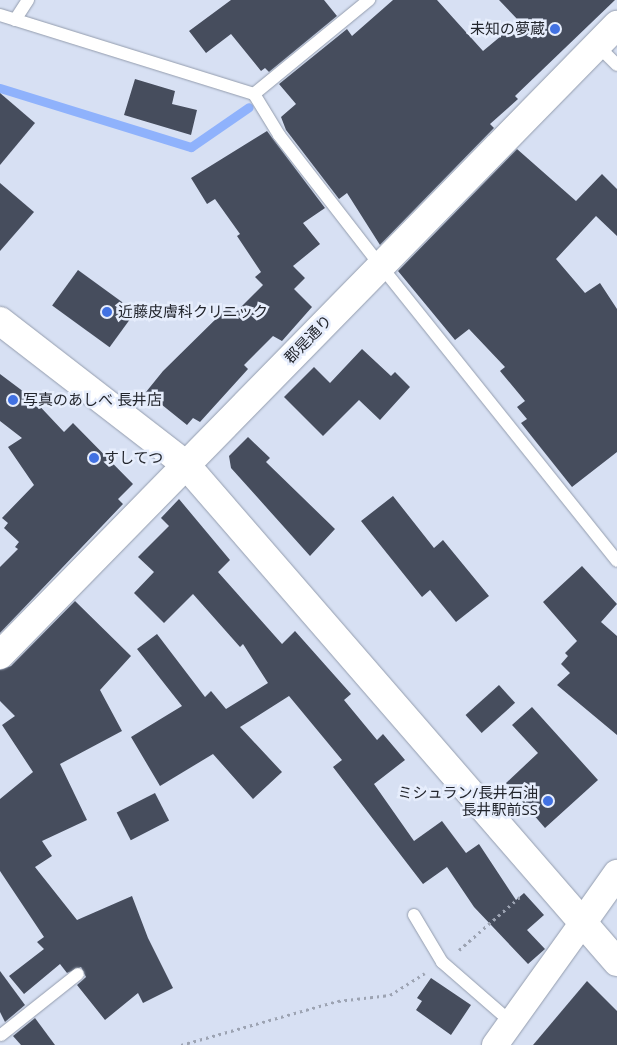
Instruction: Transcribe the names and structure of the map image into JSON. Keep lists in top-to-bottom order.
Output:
{
  "streets": {
    "street": ["郡是通り"]
  },
  "places": [
    "未知の夢蔵",
    "近藤皮膚科クリニック",
    "写真のあしべ 長井店",
    "すしてつ",
    "ミシュラン/長井石油 長井駅前SS"
  ]
}
